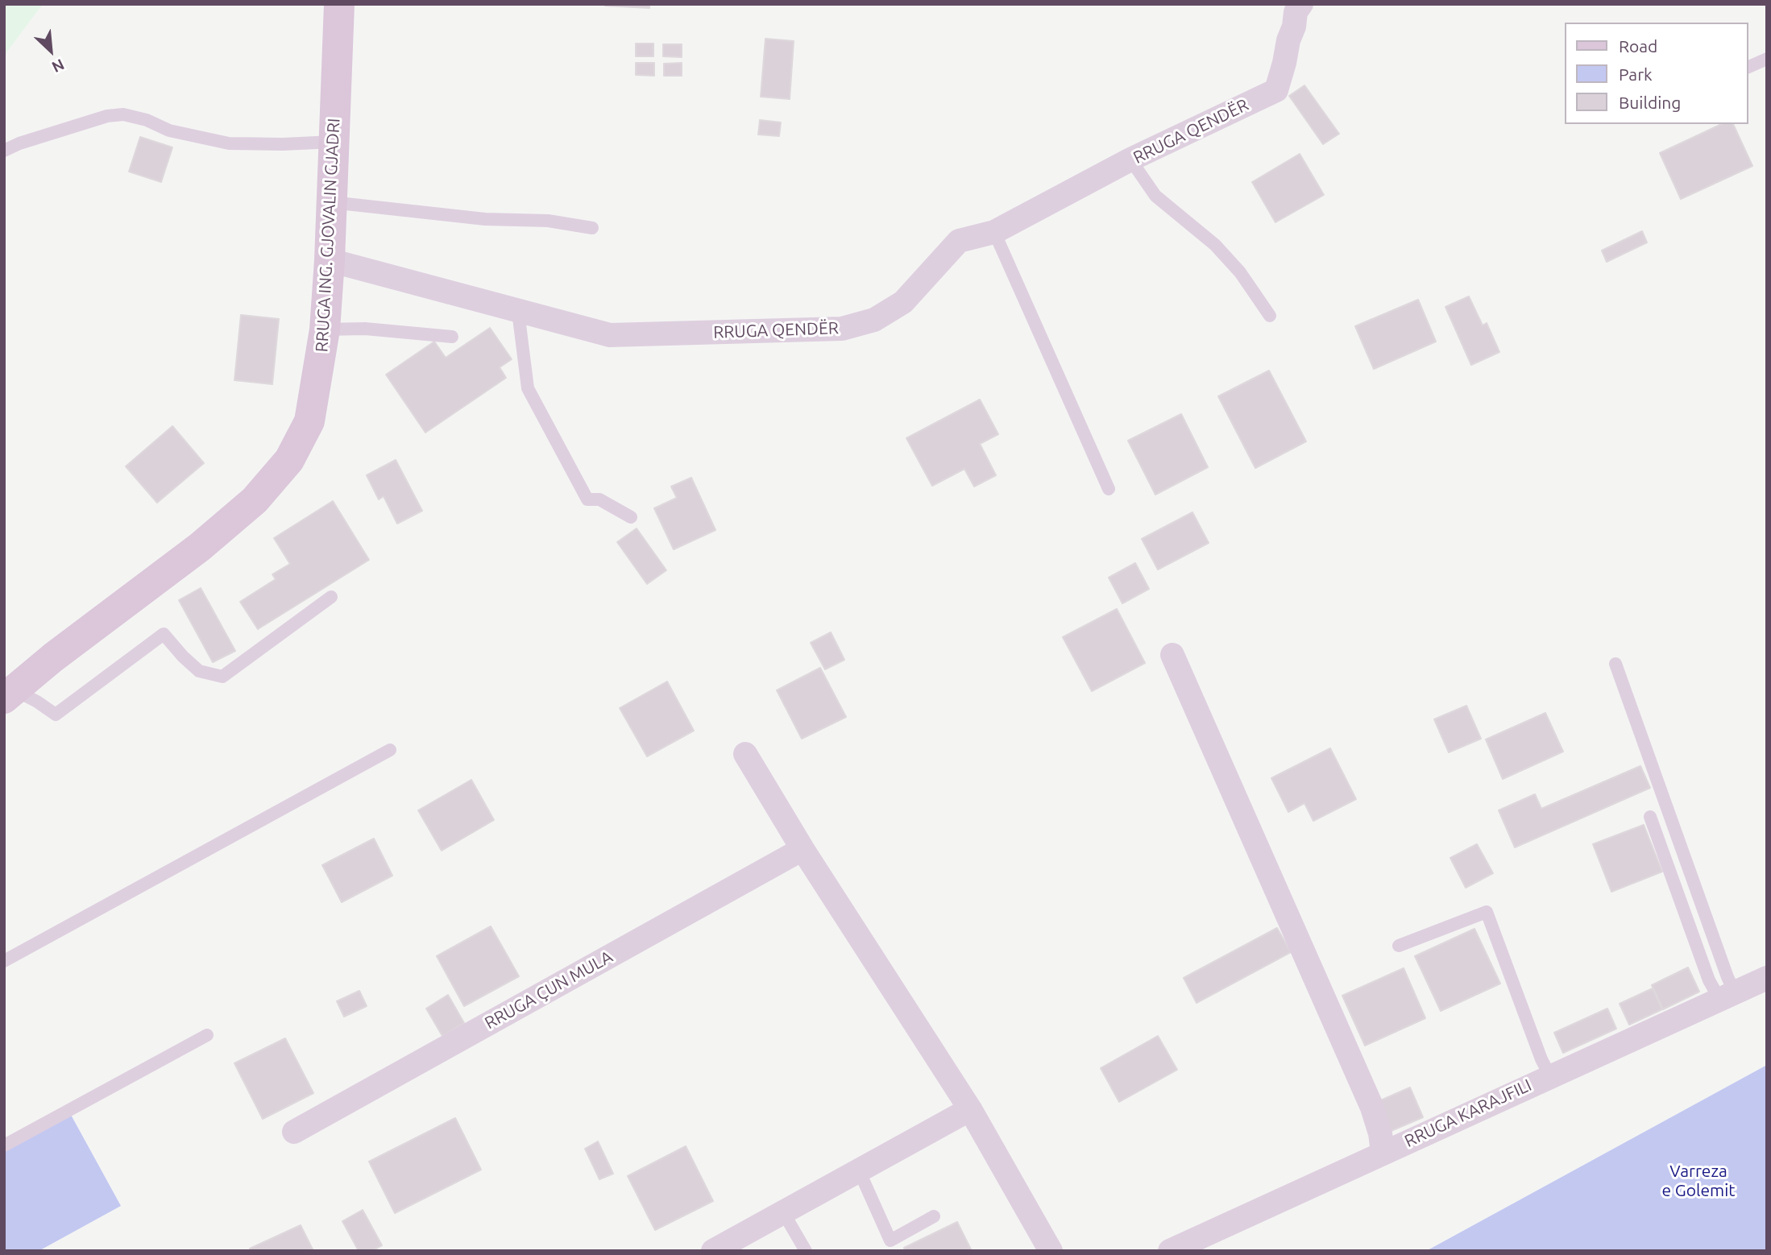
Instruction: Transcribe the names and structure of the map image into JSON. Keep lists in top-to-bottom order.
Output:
{
  "streets": {
    "main road": ["RRUGA ING. GJOVALIN GJADRI"],
    "street": ["RRUGA QENDËR", "RRUGA ÇUN MULA", "RRUGA KARAJFILI"]
  },
  "crossings": [
    ["RRUGA QENDËR", "RRUGA ING. GJOVALIN GJADRI"]
  ],
  "parks": ["Varreza e Golemit"],
  "legend": ["Road", "Park", "Building"],
  "north": "bottom right"
}
